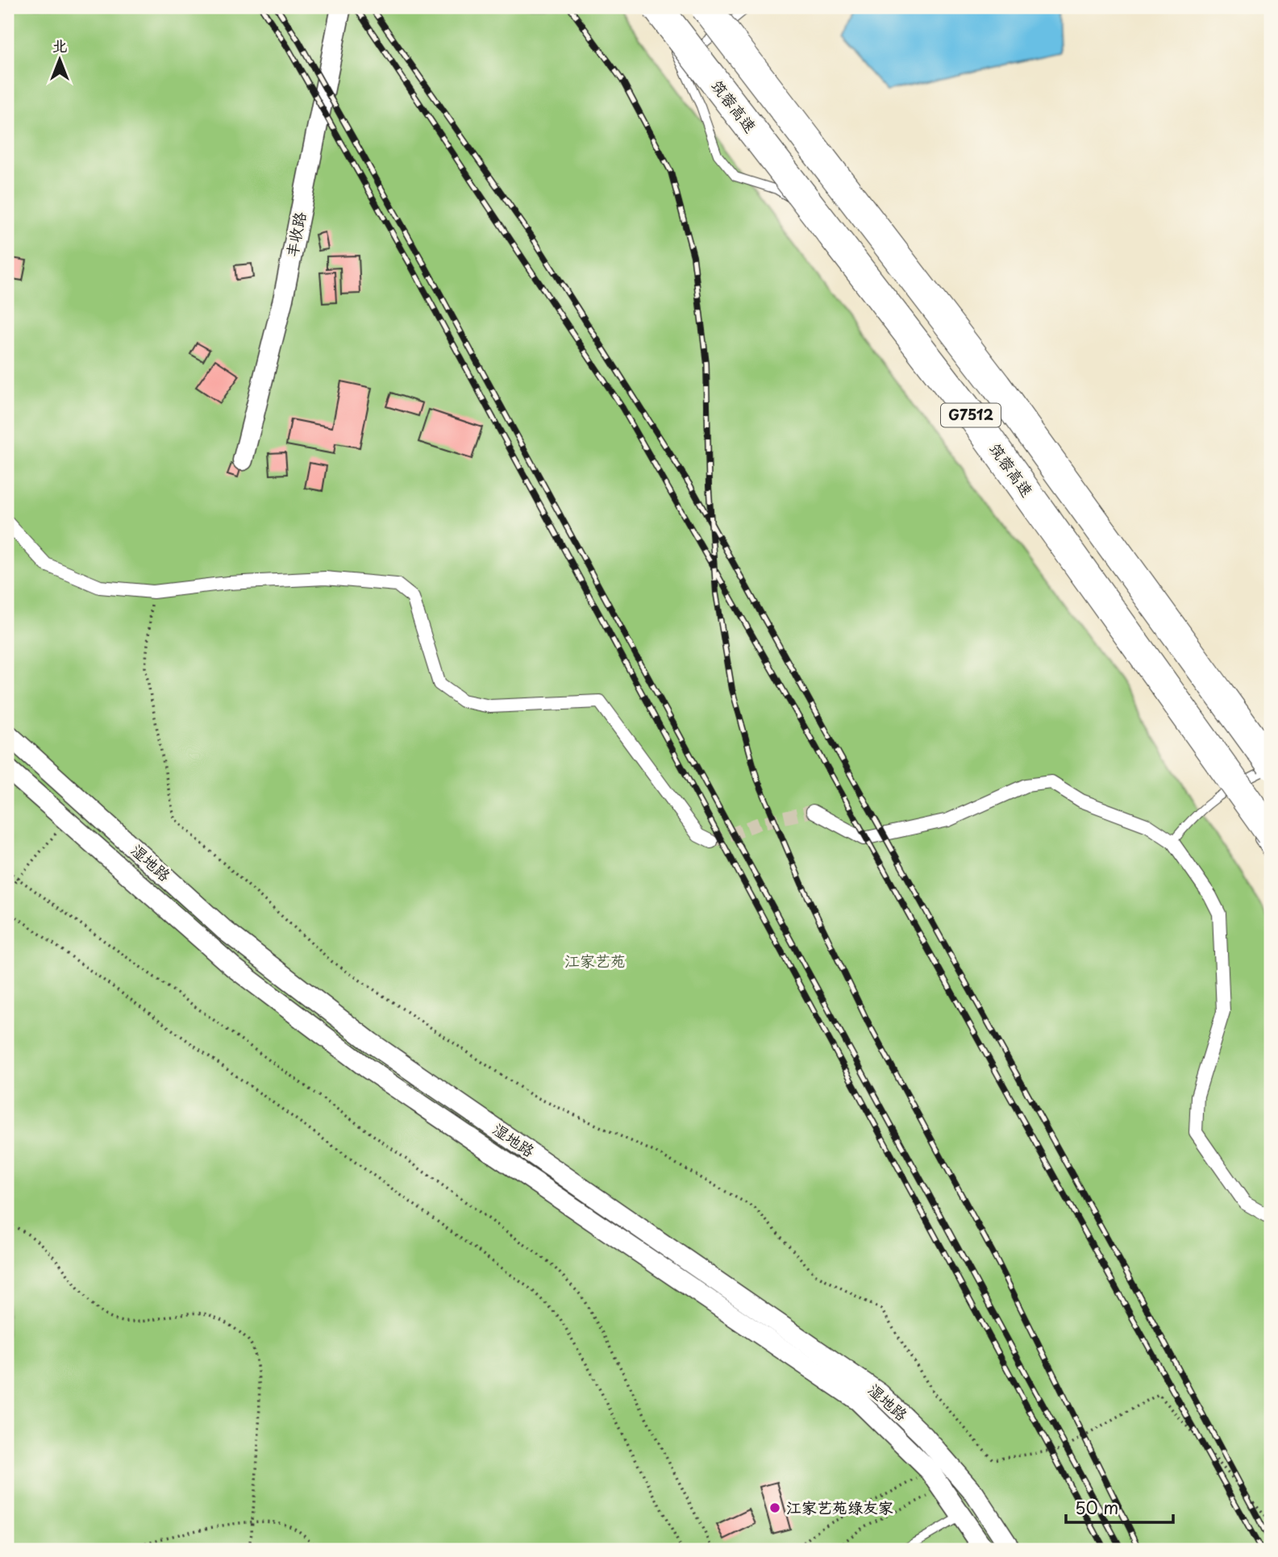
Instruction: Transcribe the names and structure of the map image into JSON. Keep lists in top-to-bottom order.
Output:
{
  "streets": {
    "highway": ["筑蓉高速", "G7512"],
    "street": ["丰收路", "湿地路"]
  },
  "parks": ["江家艺苑"],
  "places": ["江家艺苑绿友家"],
  "scale_bar": "50 m",
  "north": "top"
}
